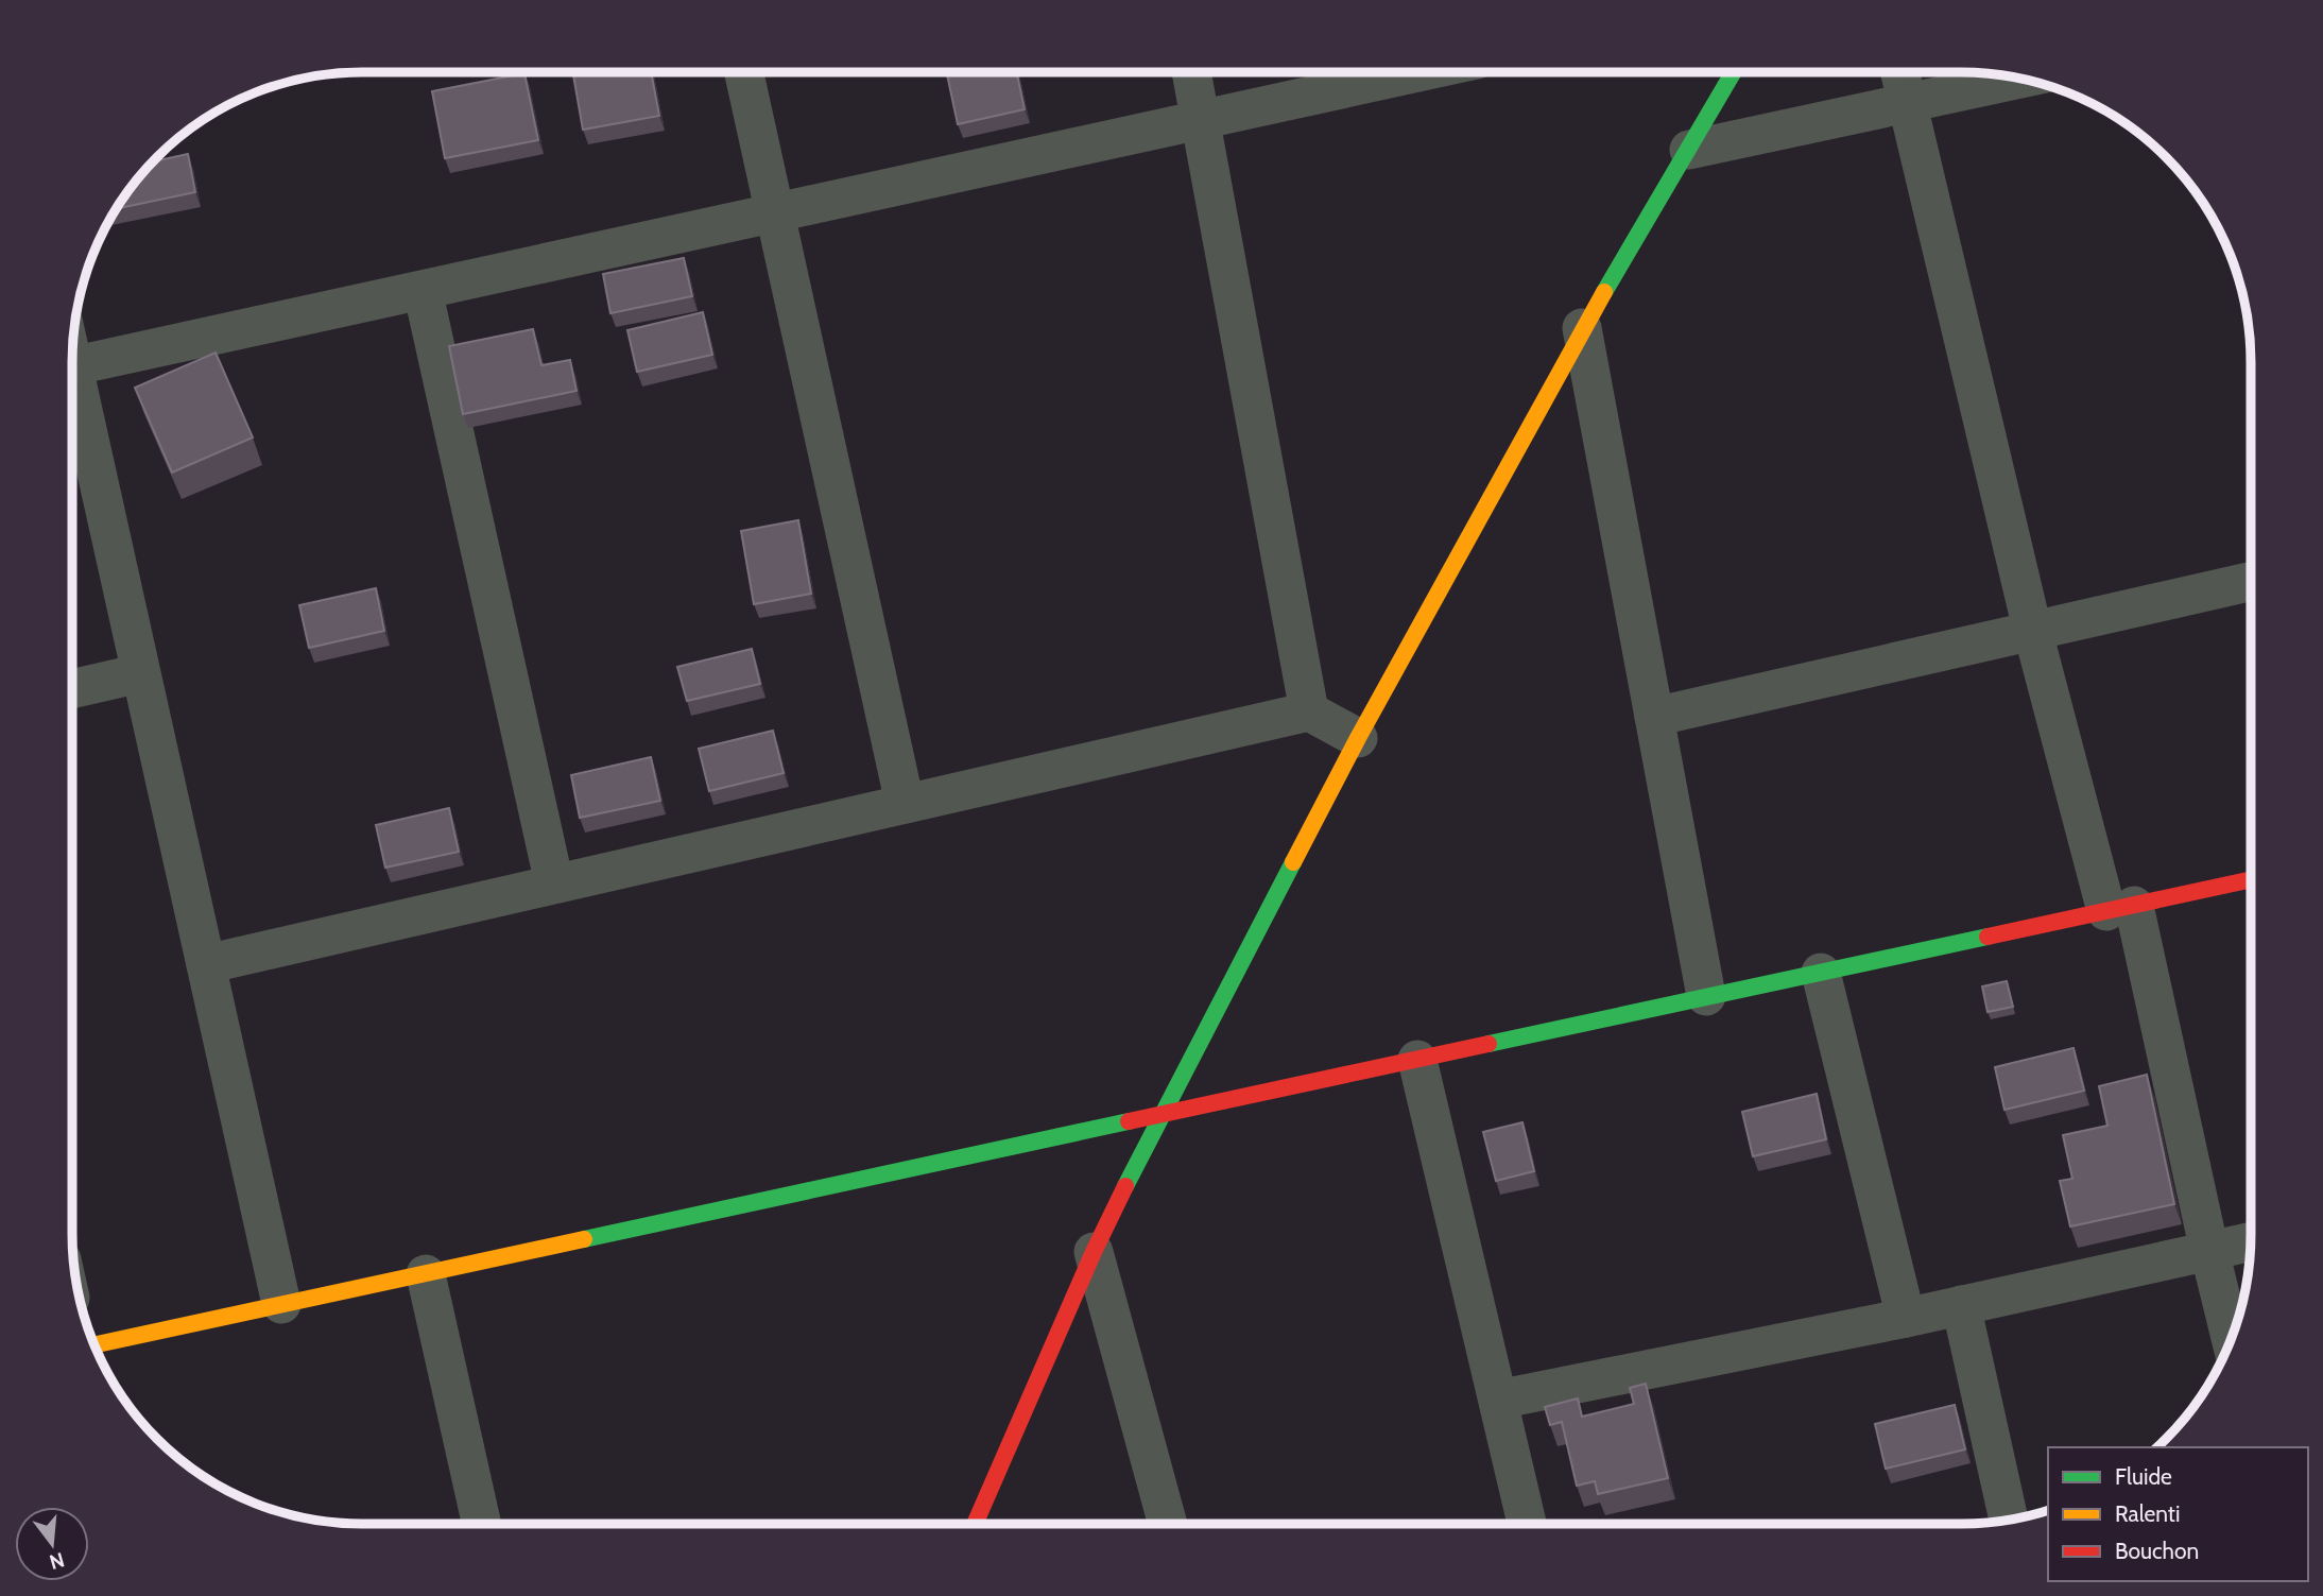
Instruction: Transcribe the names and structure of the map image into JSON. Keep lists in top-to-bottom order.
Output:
{
  "legend": ["Fluide", "Ralenti", "Bouchon"],
  "north": "bottom"
}
